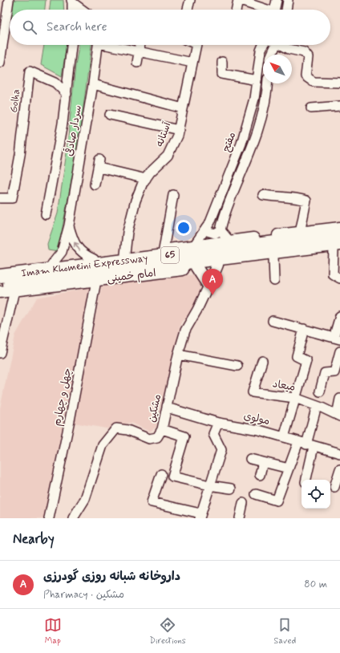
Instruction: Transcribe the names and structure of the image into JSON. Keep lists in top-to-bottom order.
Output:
{
  "streets": {
    "highway": ["65", "Imam Khomeini Expressway"],
    "main road": ["امام خمینی"],
    "street": [
      "Golha",
      "سردار صادقی",
      "آستانه",
      "مفتح",
      "میعاد",
      "چهل و چهارم",
      "مشکین",
      "مولوی"
    ]
  },
  "crossings": [
    ["سردار صادقی", "امام خمینی"],
    ["آستانه", "امام خمینی"],
    ["مفتح", "امام خمینی"],
    ["Imam Khomeini Expressway", "امام خمینی"],
    ["امام خمینی", "چهل و چهارم"],
    ["مشکین", "مولوی"]
  ],
  "north": "top left",
  "page": {
    "search": "Search here",
    "pins": "A",
    "heading": "Nearby",
    "list": [
      {
        "mark": "A",
        "name": "داروخانه شبانه روزی گودرزی",
        "note": "Pharmacy · مشکین",
        "value": "80 m"
      }
    ],
    "nav": ["Map", "Directions", "Saved"]
  }
}
